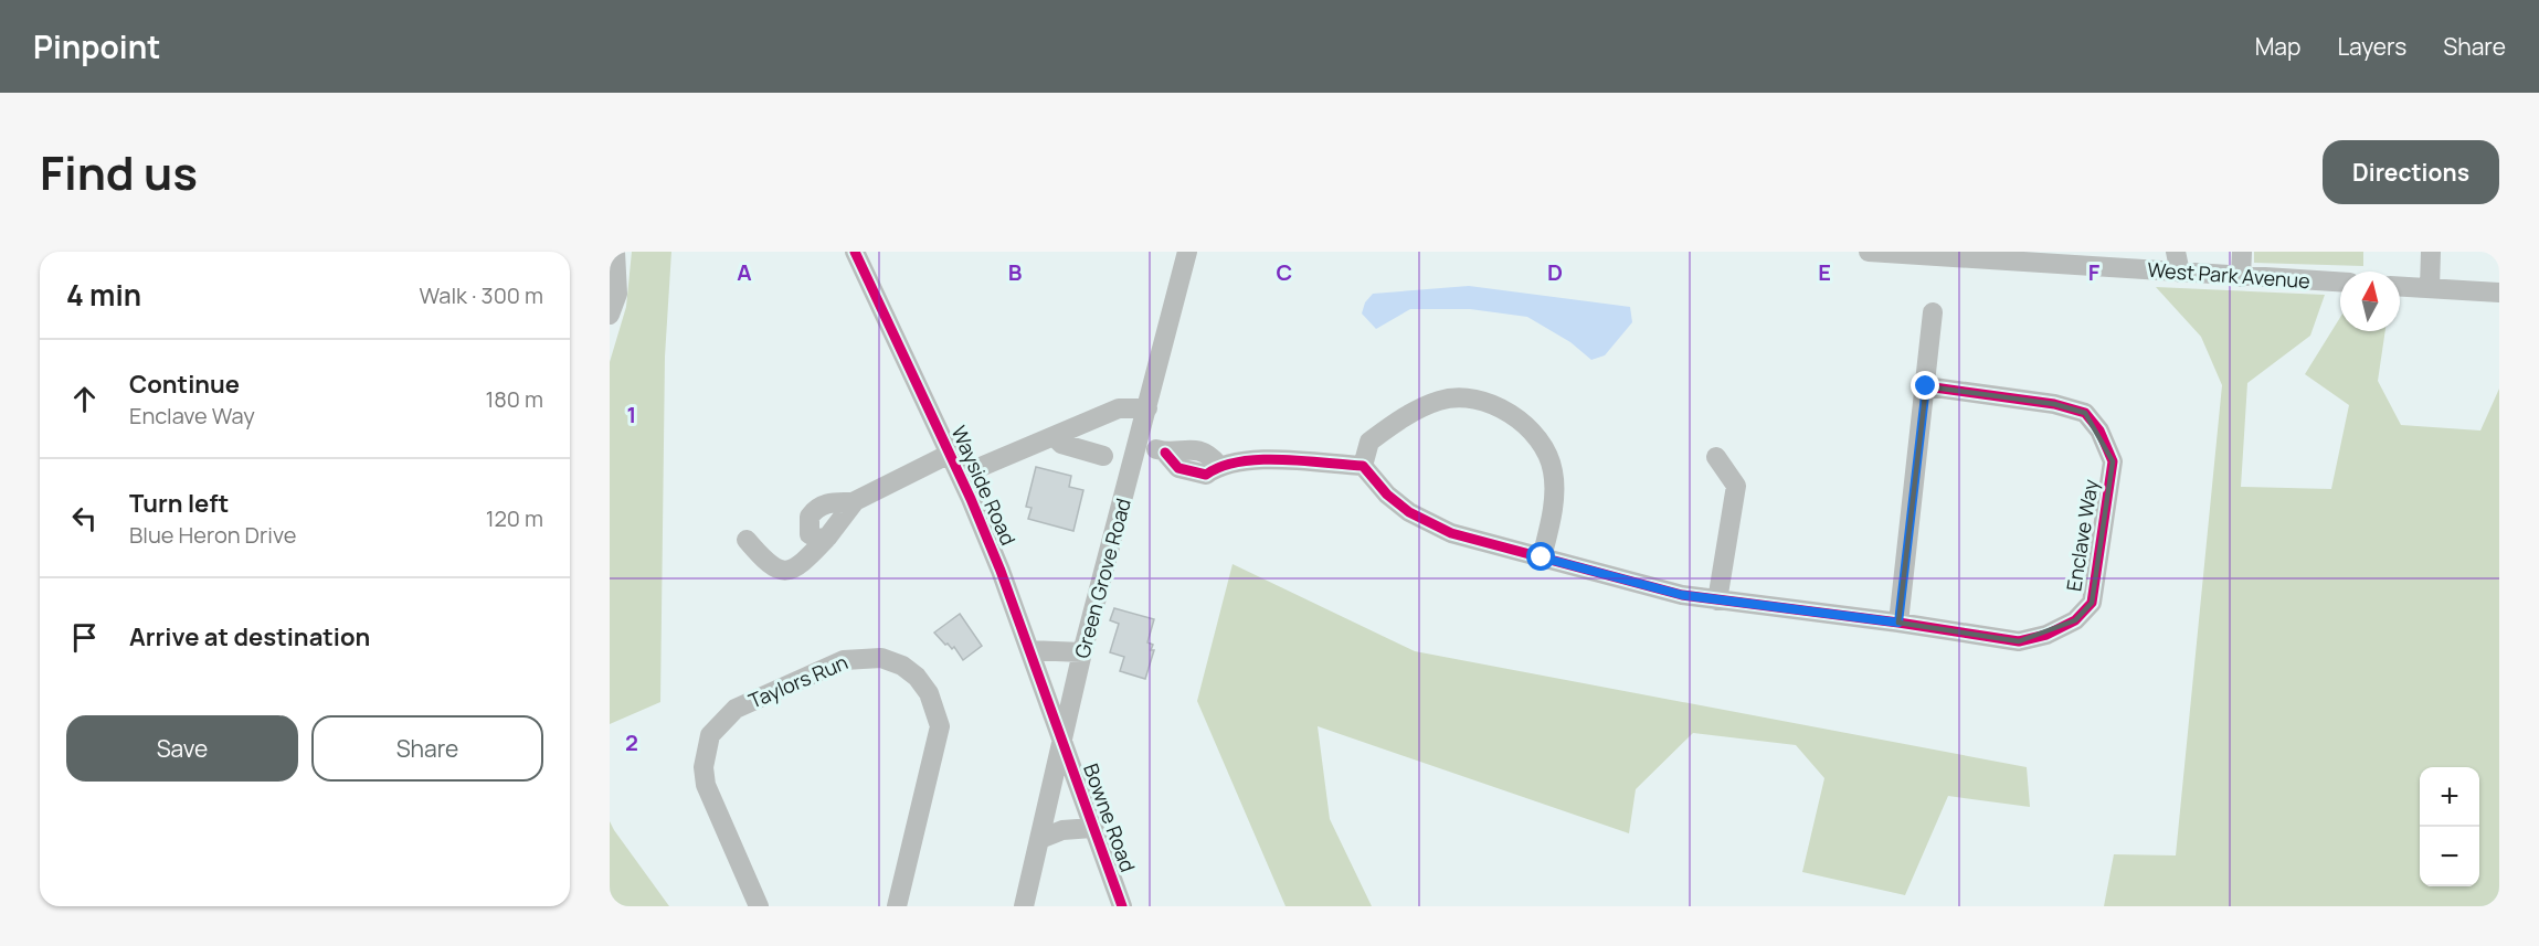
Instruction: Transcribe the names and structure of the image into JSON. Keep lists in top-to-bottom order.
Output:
{
  "streets": {
    "street": [
      "West Park Avenue",
      "Wayside Road",
      "Enclave Way",
      "Green Grove Road",
      "Taylors Run",
      "Bowne Road"
    ]
  },
  "crossings": [
    ["Wayside Road", "Green Grove Road"],
    ["Wayside Road", "Bowne Road"],
    ["Green Grove Road", "Bowne Road"]
  ],
  "north": "top",
  "page": {
    "header": "Pinpoint",
    "nav": ["Map", "Layers", "Share"],
    "title": "Find us",
    "buttons": [
      "Directions",
      ["Save", "Share"]
    ],
    "heading": ["4 min", "Walk · 300 m"],
    "list": [
      ["Continue", "Enclave Way", "180 m"],
      ["Turn left", "Blue Heron Drive", "120 m"],
      "Arrive at destination"
    ],
    "map_buttons": ["+", "−"]
  },
  "grid": {
    "columns": [
      "A",
      "B",
      "C",
      "D",
      "E",
      "F"
    ],
    "rows": ["1", "2"]
  }
}
